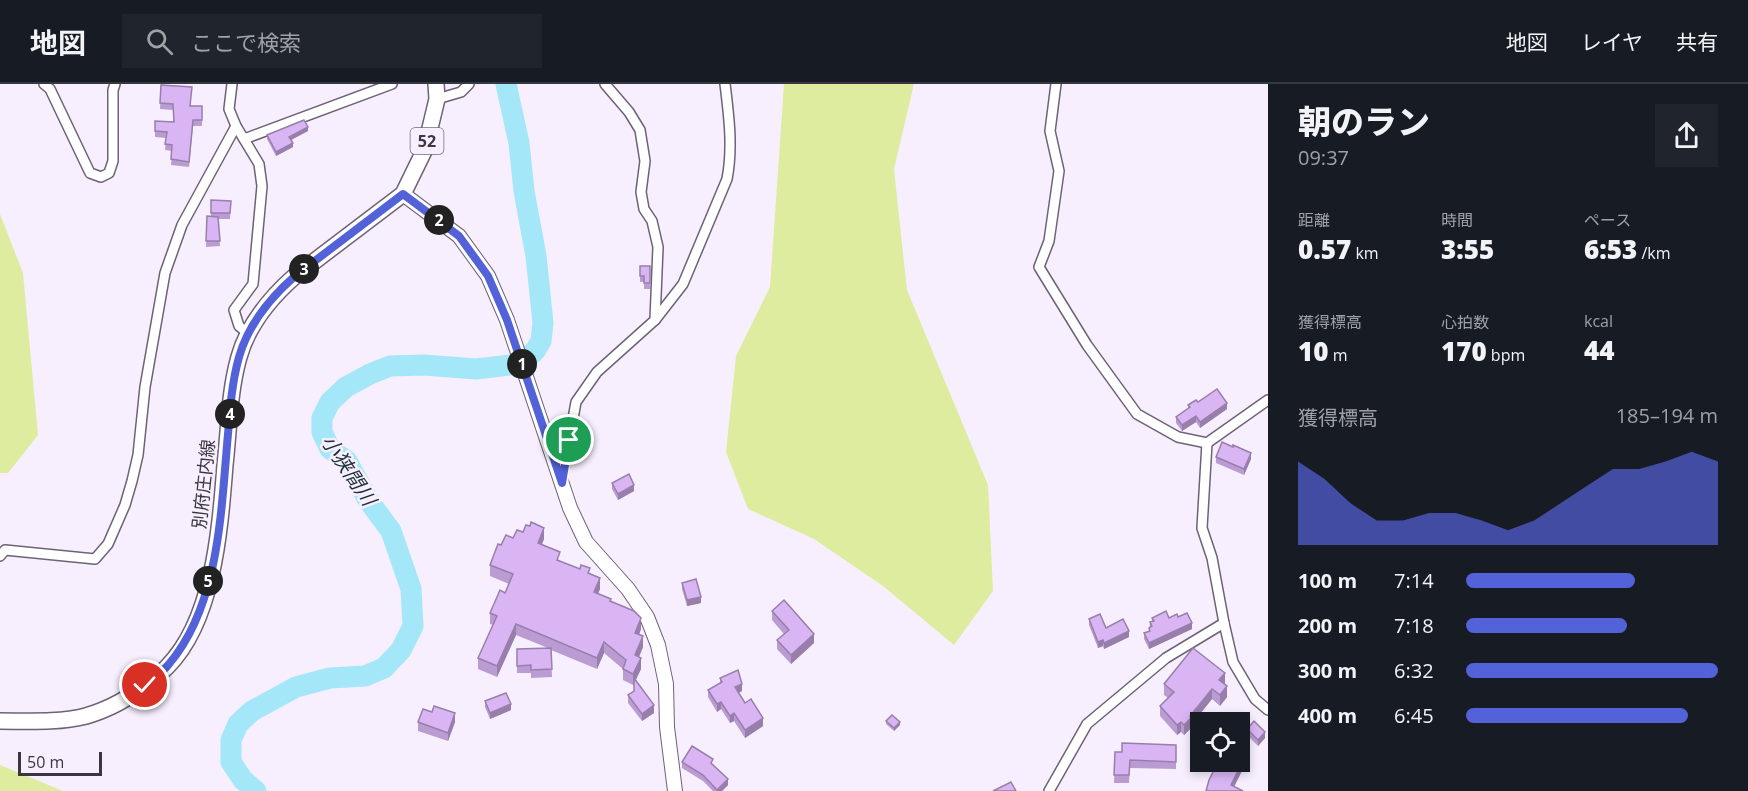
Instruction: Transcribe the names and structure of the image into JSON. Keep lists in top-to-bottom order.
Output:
{
  "streets": {
    "main road": ["52", "別府庄内線"]
  },
  "water": ["小狭間川"],
  "scale_bar": "50 m",
  "page": {
    "header": "地図",
    "search": "ここで検索",
    "nav": ["地図", "レイヤ", "共有"],
    "heading": ["朝のラン", "09:37"],
    "stats": [
      ["距離", "0.57 km"],
      ["時間", "3:55"],
      ["ペース", "6:53 /km"],
      ["獲得標高", "10 m"],
      ["心拍数", "170 bpm"],
      ["kcal", "44"]
    ],
    "pins": [
      "2",
      "3",
      "1",
      "4",
      "5"
    ],
    "chart": ["獲得標高", "185–194 m"],
    "list": [
      {
        "name": "100 m",
        "note": "7:14"
      },
      {
        "name": "200 m",
        "note": "7:18"
      },
      {
        "name": "300 m",
        "note": "6:32"
      },
      {
        "name": "400 m",
        "note": "6:45"
      }
    ],
    "scale": "50 m"
  }
}
